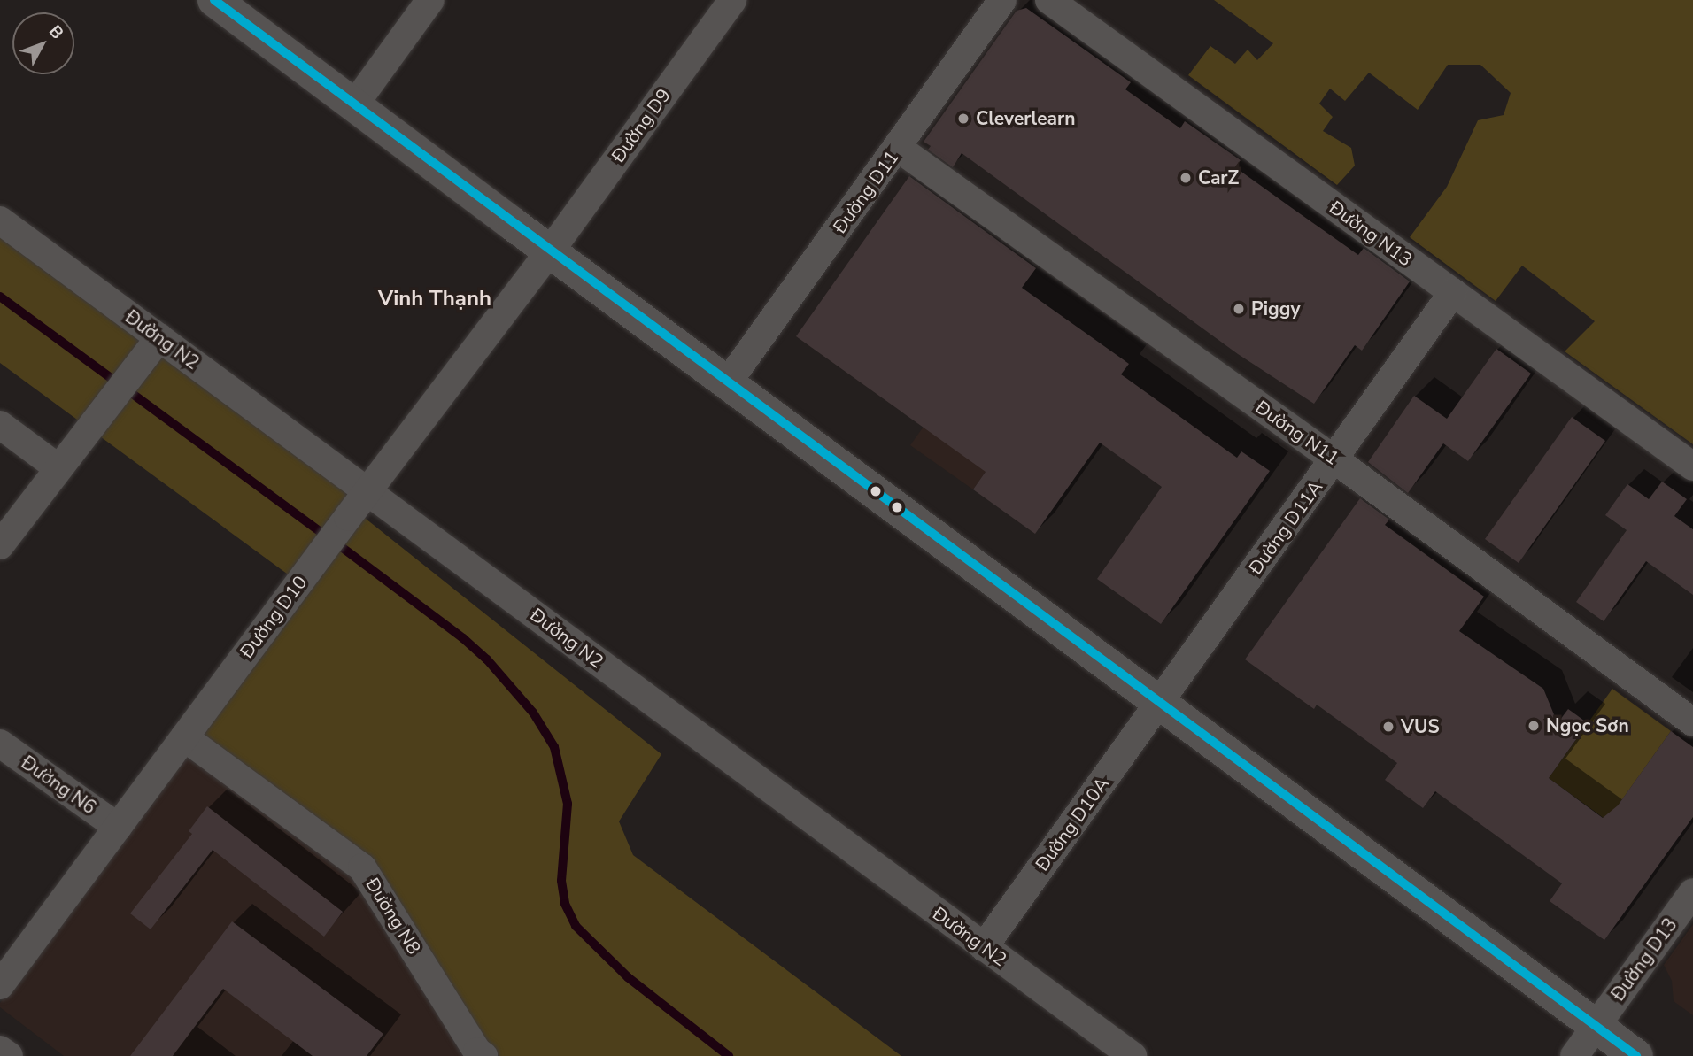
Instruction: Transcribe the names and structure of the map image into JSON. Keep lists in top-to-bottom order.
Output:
{
  "streets": {
    "street": [
      "Đường D9",
      "Đường D11",
      "Đường N13",
      "Đường N2",
      "Đường N11",
      "Đường D11A",
      "Đường D10",
      "Đường N6",
      "Đường D10A",
      "Đường N8",
      "Đường D13"
    ]
  },
  "crossings": [
    ["Đường D9", "Đường D10"],
    ["Đường D11", "Đường N11"],
    ["Đường N13", "Đường D11A"],
    ["Đường N2", "Đường D10"],
    ["Đường N2", "Đường D10A"],
    ["Đường N11", "Đường D11A"],
    ["Đường D11A", "Đường D10A"],
    ["Đường D10", "Đường N6"],
    ["Đường D10", "Đường N8"]
  ],
  "districts": ["Vinh Thạnh"],
  "places": [
    "Cleverlearn",
    "CarZ",
    "Piggy",
    "Ngọc Sơn",
    "VUS"
  ],
  "north": "top right"
}
